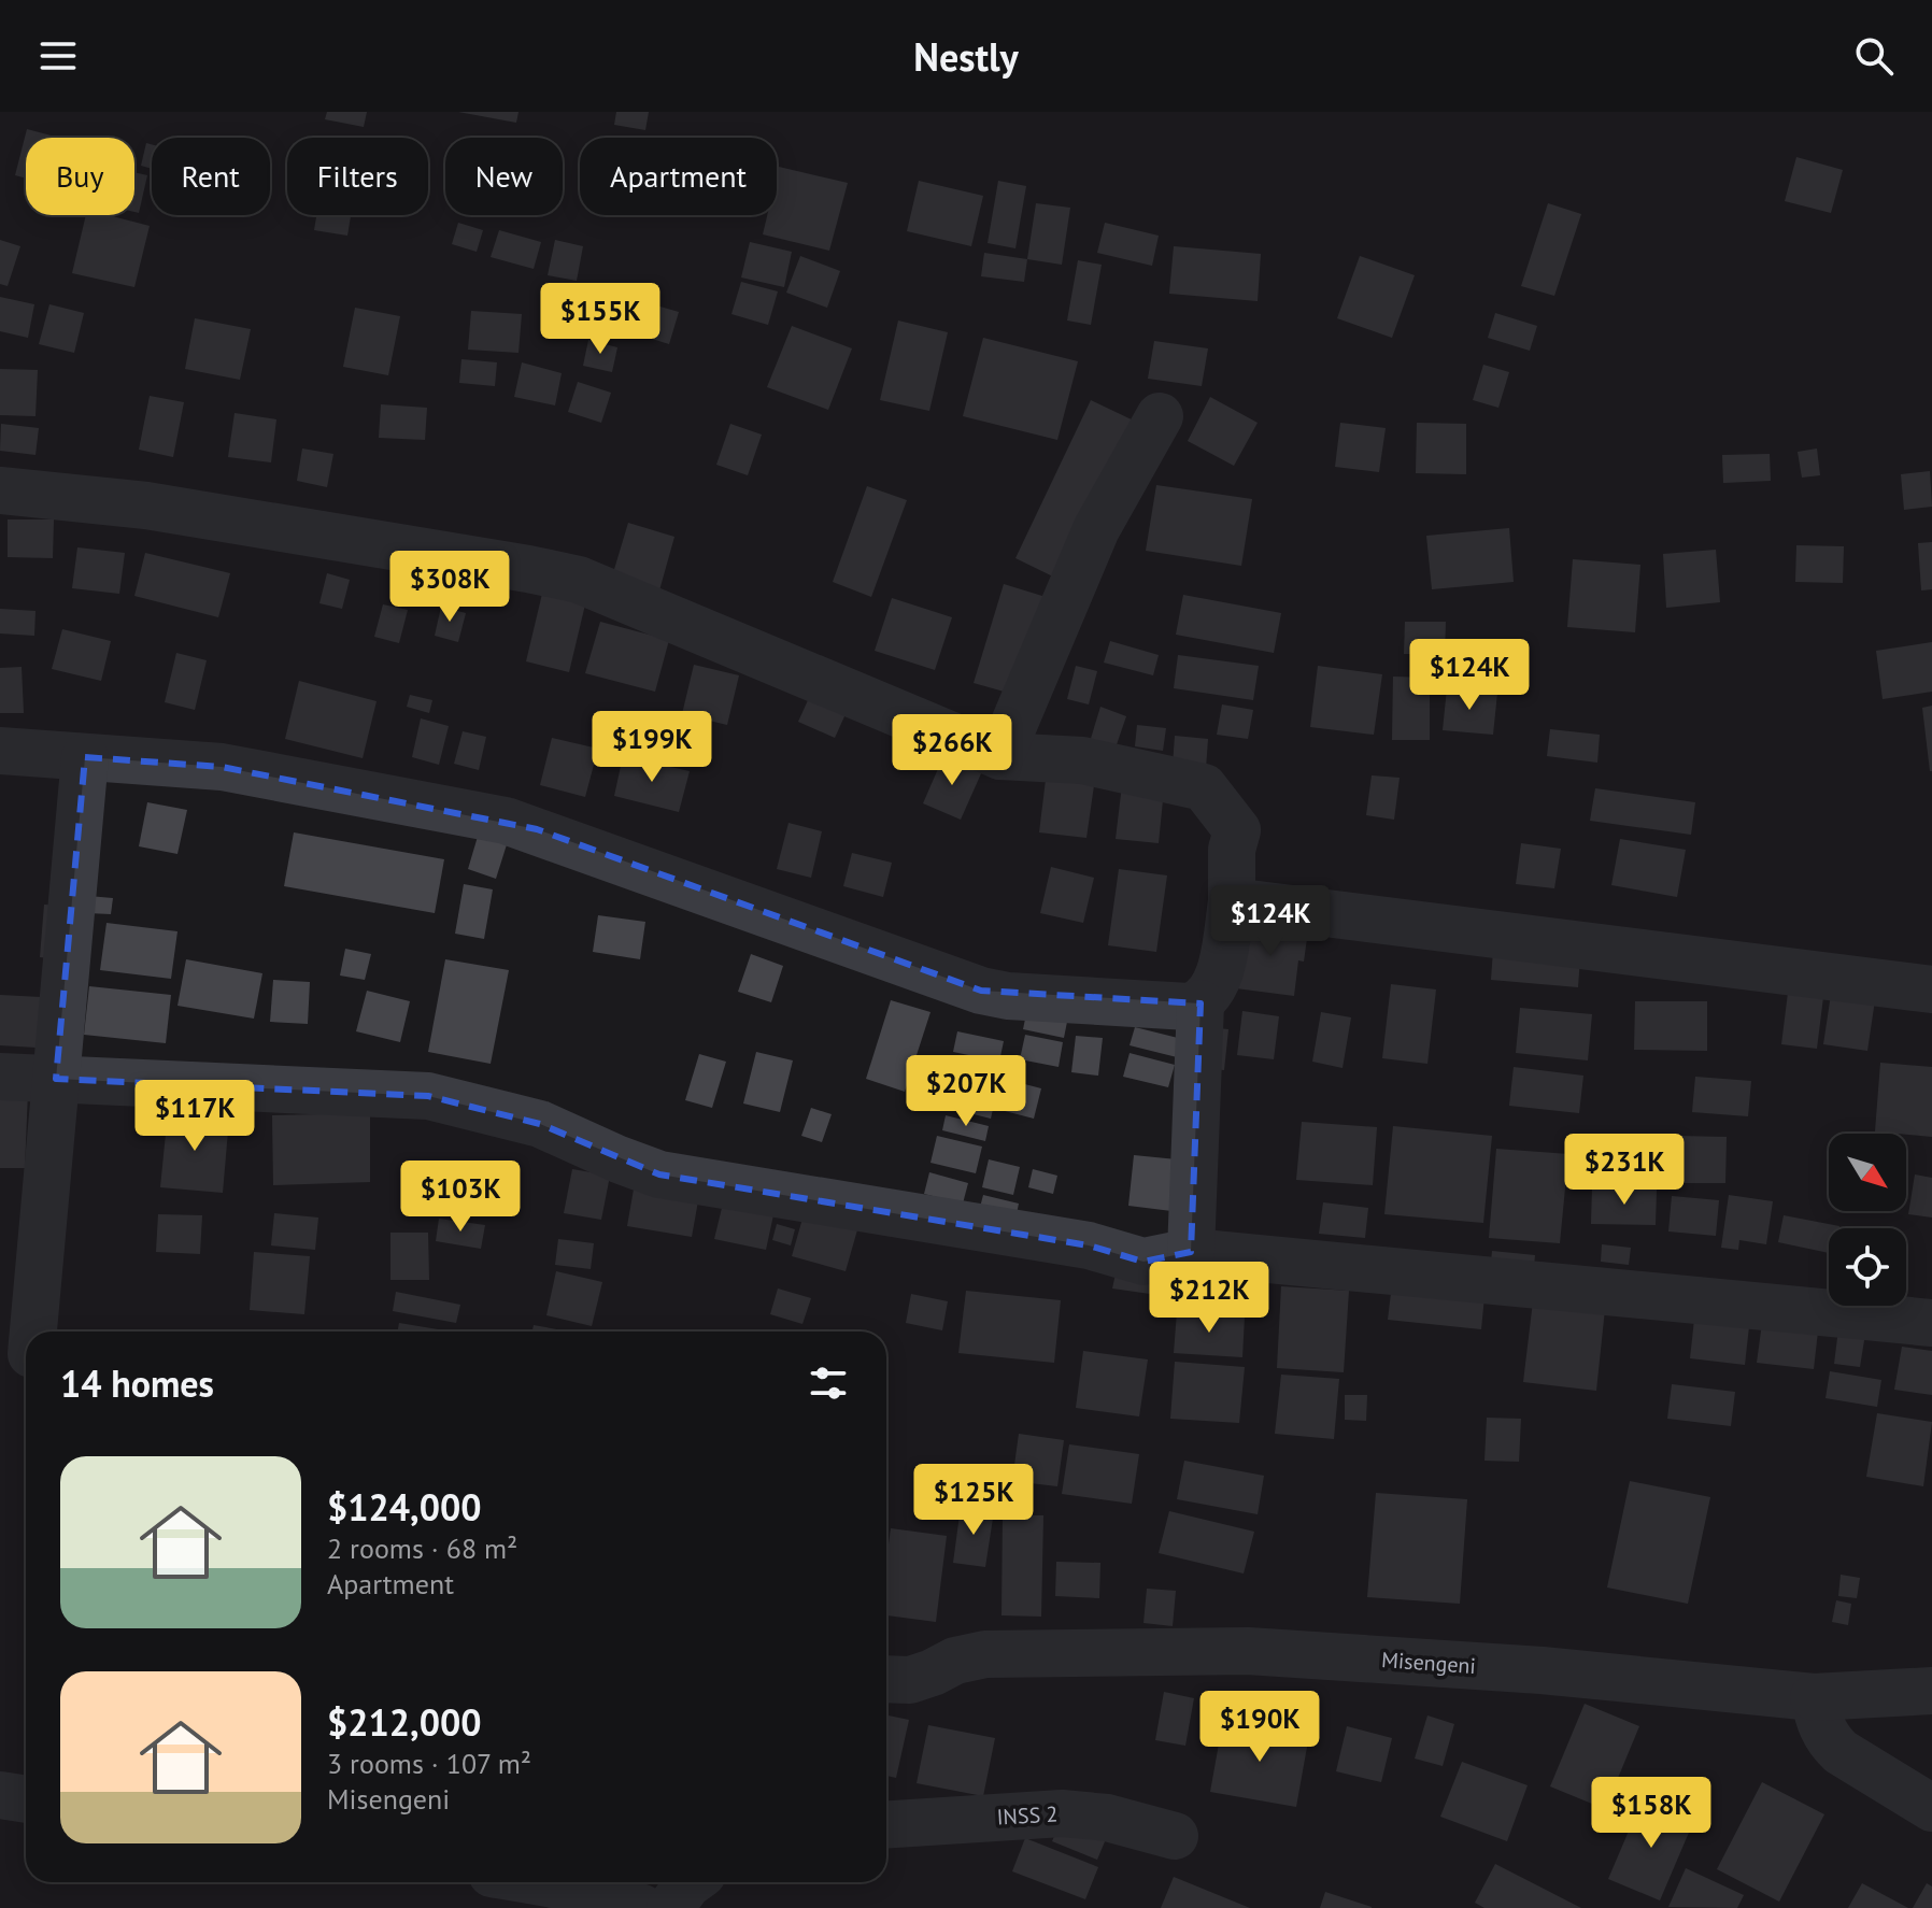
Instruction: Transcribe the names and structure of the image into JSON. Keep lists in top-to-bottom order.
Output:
{
  "streets": {
    "street": ["Misengeni", "INSS 2"]
  },
  "north": "bottom right",
  "page": {
    "header": "Nestly",
    "chip": [
      "Buy",
      "Rent",
      "Filters",
      "New",
      "Apartment"
    ],
    "price": [
      "$155K",
      "$308K",
      "$124K",
      "$199K",
      "$266K",
      "$124K",
      "$207K",
      "$117K",
      "$231K",
      "$103K",
      "$212K",
      "$125K",
      "$190K",
      "$158K"
    ],
    "heading": "14 homes",
    "list": [
      {
        "name": "$124,000",
        "note": "2 rooms · 68 m² · Apartment"
      },
      {
        "name": "$212,000",
        "note": "3 rooms · 107 m² · Misengeni"
      }
    ]
  }
}
